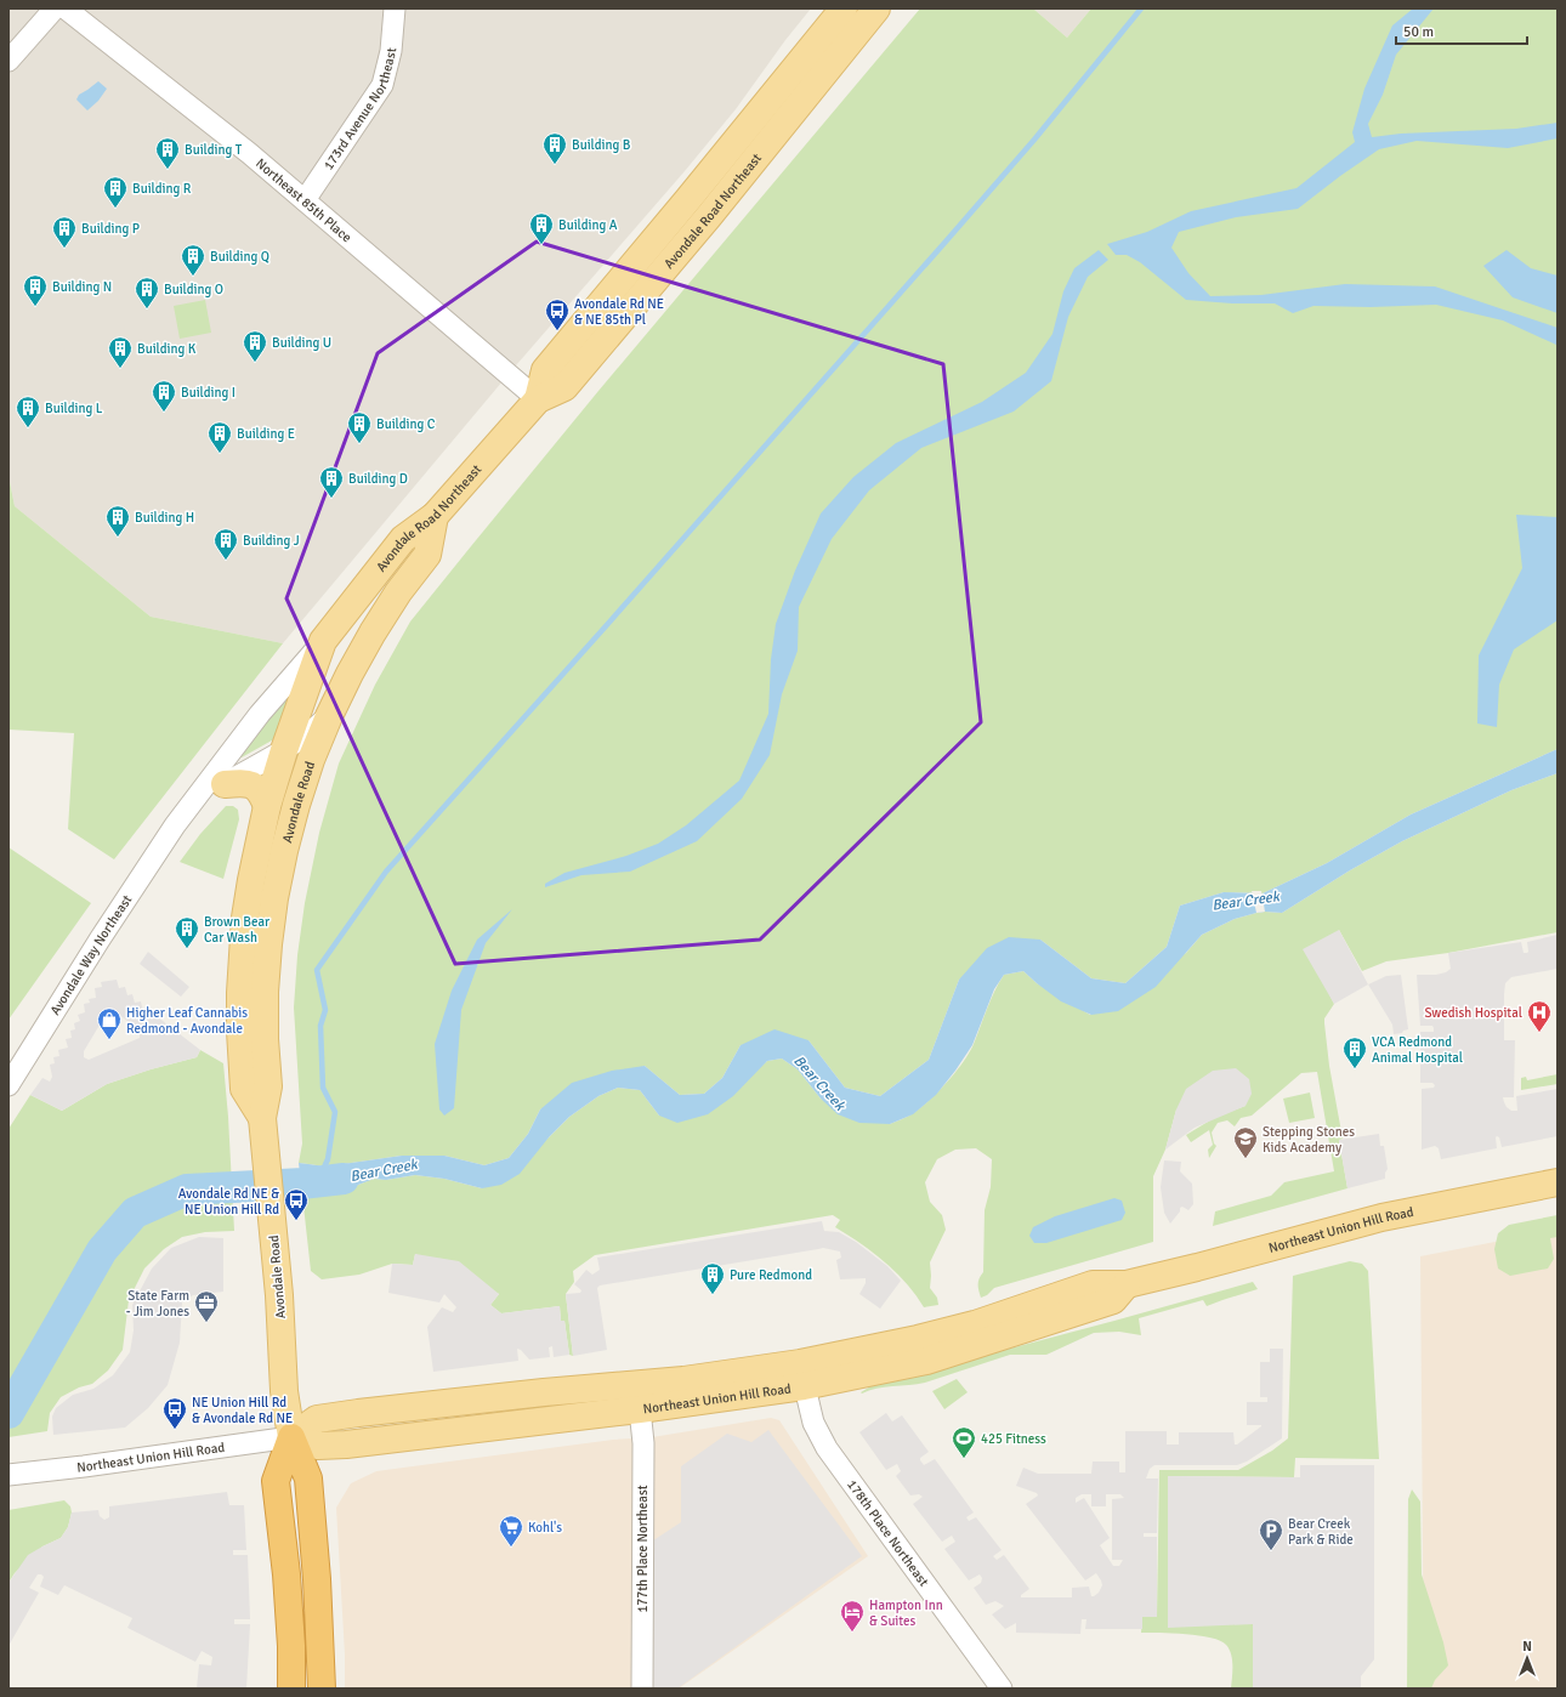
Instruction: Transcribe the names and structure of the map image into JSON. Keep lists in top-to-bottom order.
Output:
{
  "streets": {
    "main road": ["Avondale Road Northeast", "Avondale Road", "Northeast Union Hill Road"],
    "street": [
      "173rd Avenue Northeast",
      "Northeast 85th Place",
      "Avondale Way Northeast",
      "178th Place Northeast",
      "177th Place Northeast"
    ]
  },
  "crossings": [
    ["173rd Avenue Northeast", "Northeast 85th Place"],
    ["Northeast 85th Place", "Avondale Road Northeast"],
    ["Avondale Road Northeast", "Avondale Road"],
    ["Avondale Road Northeast", "Avondale Way Northeast"],
    ["Avondale Road", "Avondale Way Northeast"],
    ["Avondale Road", "Northeast Union Hill Road"],
    ["Northeast Union Hill Road", "178th Place Northeast"],
    ["Northeast Union Hill Road", "177th Place Northeast"]
  ],
  "water": ["Bear Creek"],
  "places": {
    "building": [
      "Building B",
      "Building T",
      "Building R",
      "Building A",
      "Building P",
      "Building Q",
      "Building N",
      "Building O",
      "Building U",
      "Building K",
      "Building I",
      "Building L",
      "Building C",
      "Building E",
      "Building D",
      "Building H",
      "Building J",
      "Brown Bear Car Wash",
      "VCA Redmond Animal Hospital",
      "Pure Redmond"
    ],
    "bus stop": ["Avondale Rd NE & NE 85th Pl", "Avondale Rd NE & NE Union Hill Rd", "NE Union Hill Rd & Avondale Rd NE"],
    "hospital": ["Swedish Hospital"],
    "shop": ["Higher Leaf Cannabis Redmond - Avondale"],
    "school or university": ["Stepping Stones Kids Academy"],
    "office": ["State Farm - Jim Jones"],
    "sports": ["425 Fitness"],
    "supermarket": ["Kohl's"],
    "parking": ["Bear Creek Park & Ride"],
    "hotel": ["Hampton Inn & Suites"]
  },
  "scale_bar": "50 m",
  "north": "top"
}
